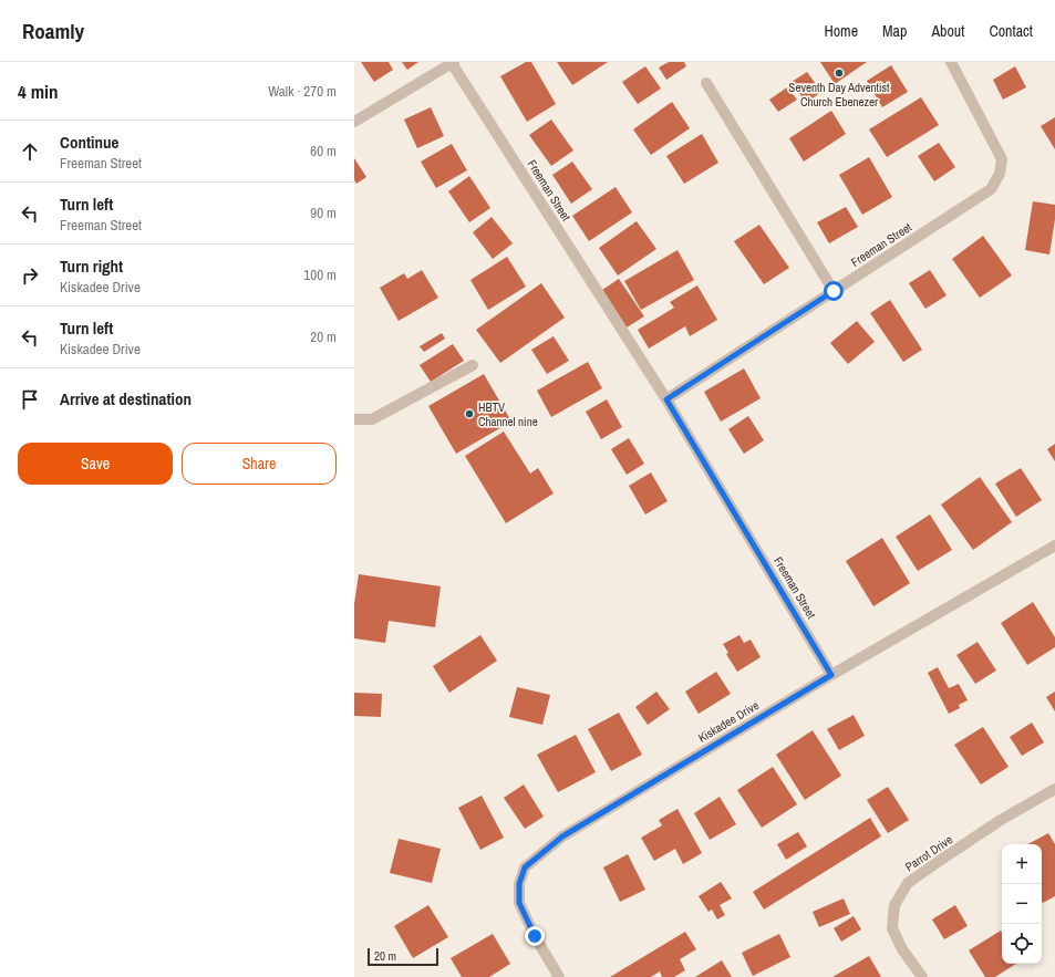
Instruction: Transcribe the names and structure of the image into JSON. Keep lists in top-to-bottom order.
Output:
{
  "streets": {
    "street": ["Freeman Street", "Kiskadee Drive", "Parrot Drive"]
  },
  "crossings": [
    ["Freeman Street", "Kiskadee Drive"]
  ],
  "places": ["Seventh Day Adventist Church Ebenezer", "HBTV Channel nine"],
  "scale_bar": "20 m",
  "page": {
    "header": "Roamly",
    "nav": [
      "Home",
      "Map",
      "About",
      "Contact"
    ],
    "heading": ["4 min", "Walk · 270 m"],
    "list": [
      ["Continue", "Freeman Street", "60 m"],
      ["Turn left", "Freeman Street", "90 m"],
      ["Turn right", "Kiskadee Drive", "100 m"],
      ["Turn left", "Kiskadee Drive", "20 m"],
      "Arrive at destination"
    ],
    "buttons": ["Save", "Share"],
    "map_buttons": ["+", "−"],
    "scale": "20 m"
  }
}
